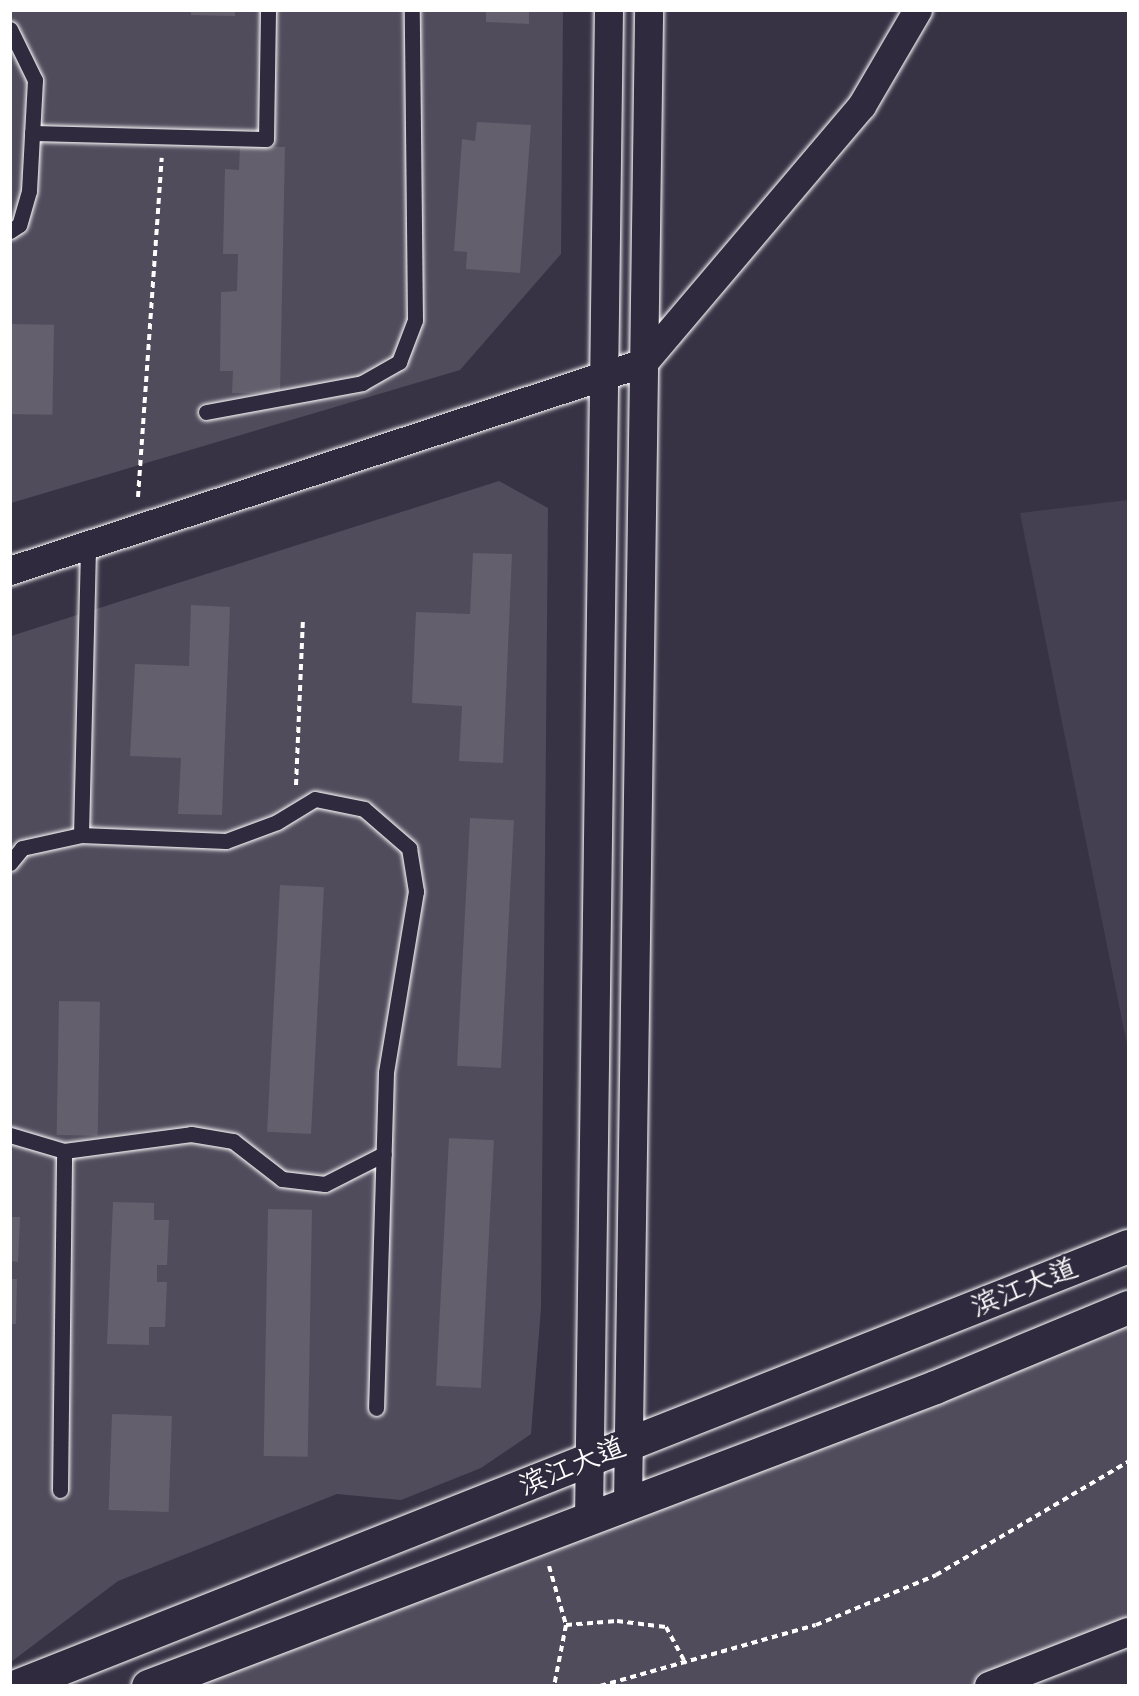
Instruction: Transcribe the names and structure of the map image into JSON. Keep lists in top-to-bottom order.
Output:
{
  "streets": {
    "main road": ["滨江大道"]
  }
}
